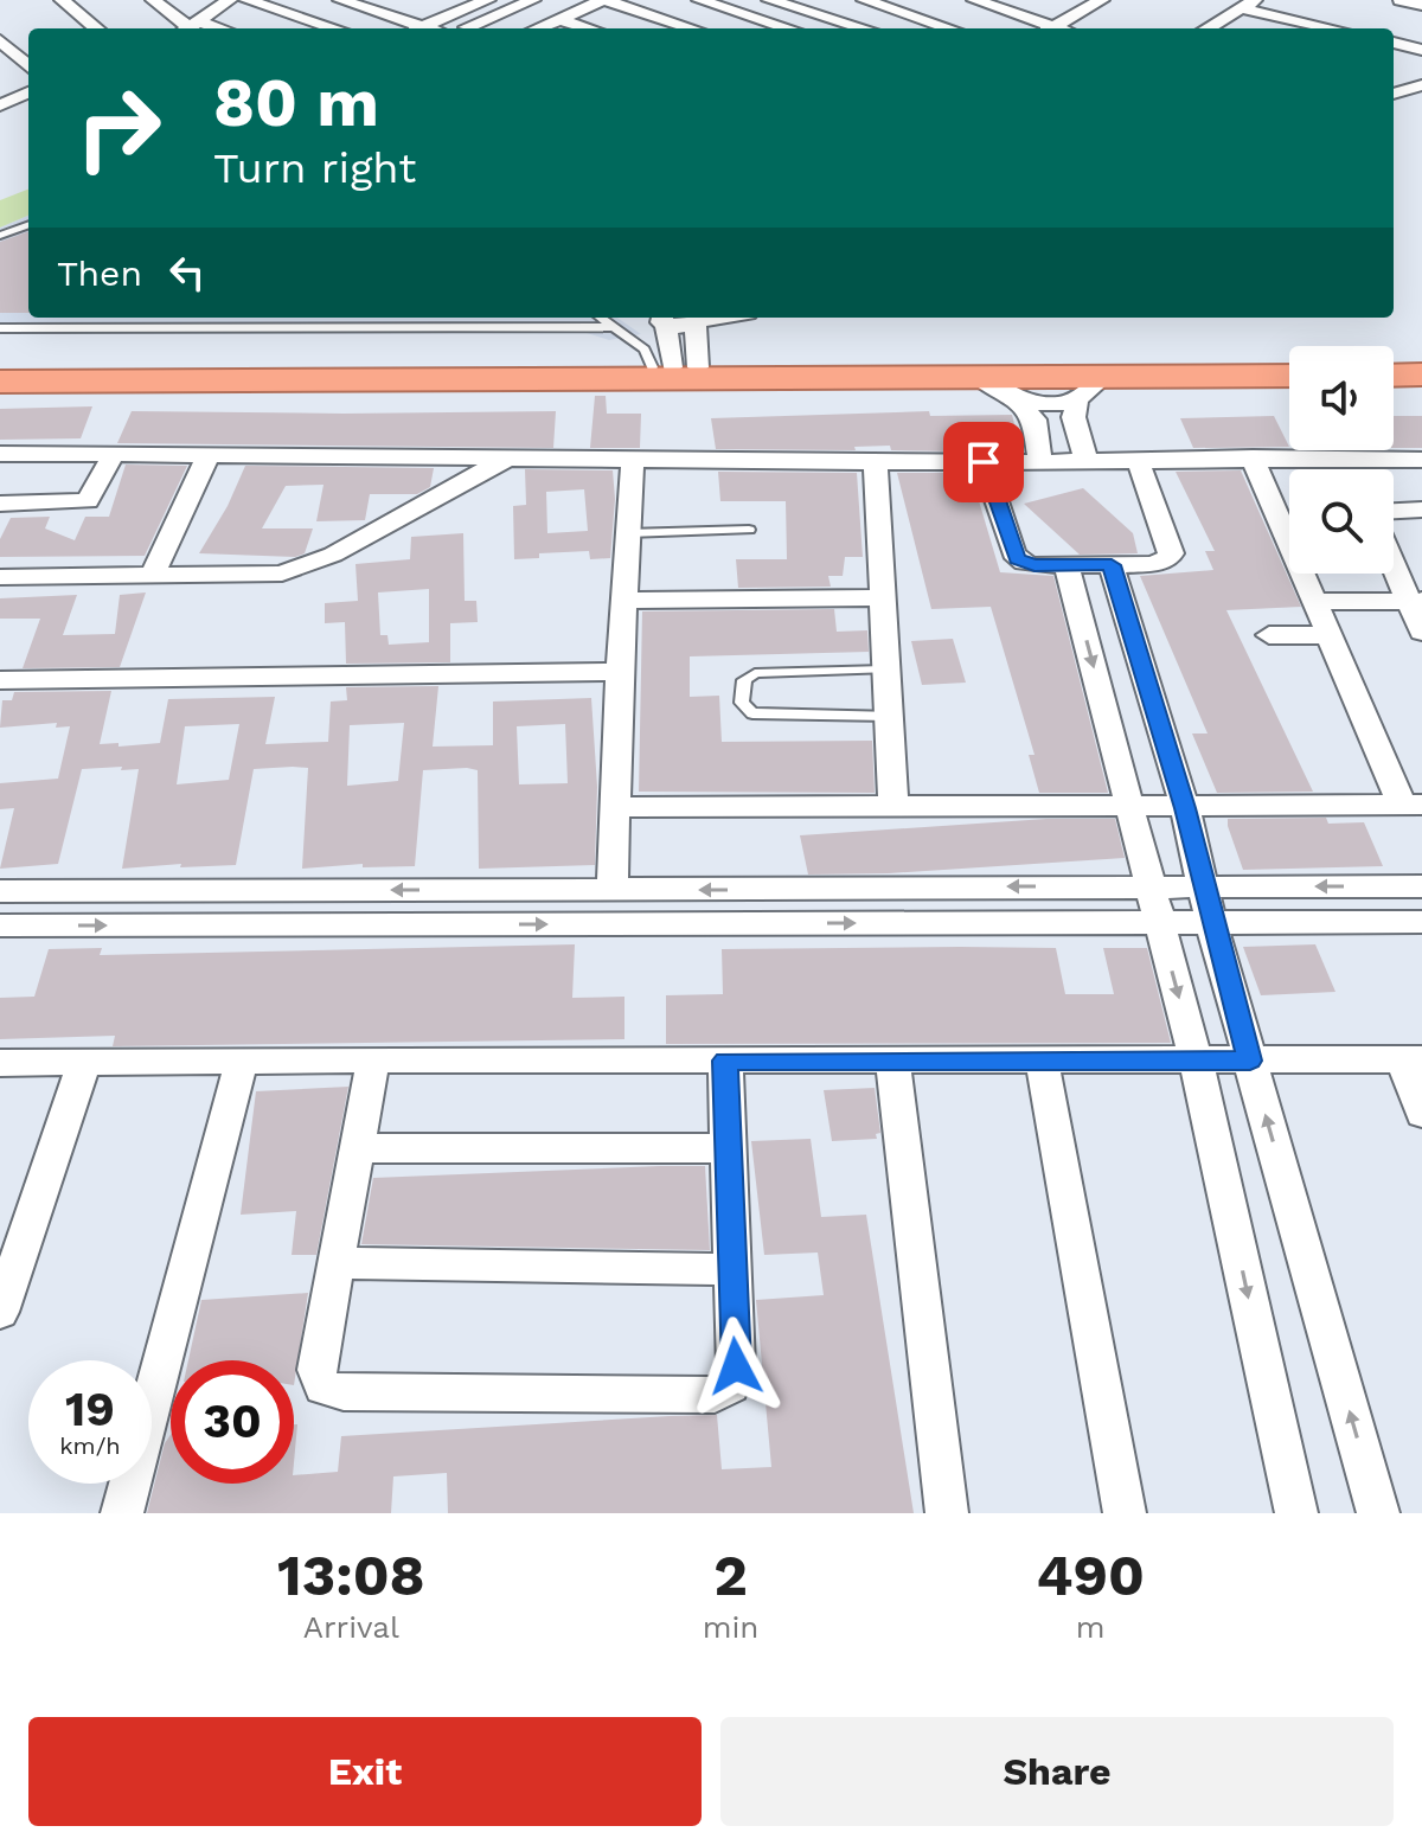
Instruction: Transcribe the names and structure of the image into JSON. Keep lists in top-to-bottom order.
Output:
{
  "page": {
    "turn": ["80 m", "Turn right"],
    "then": "Then",
    "speed": "19 km/h",
    "limit": "30",
    "eta": [
      "13:08",
      "Arrival",
      "2",
      "min",
      "490",
      "m"
    ],
    "buttons": ["Exit", "Share"]
  }
}
